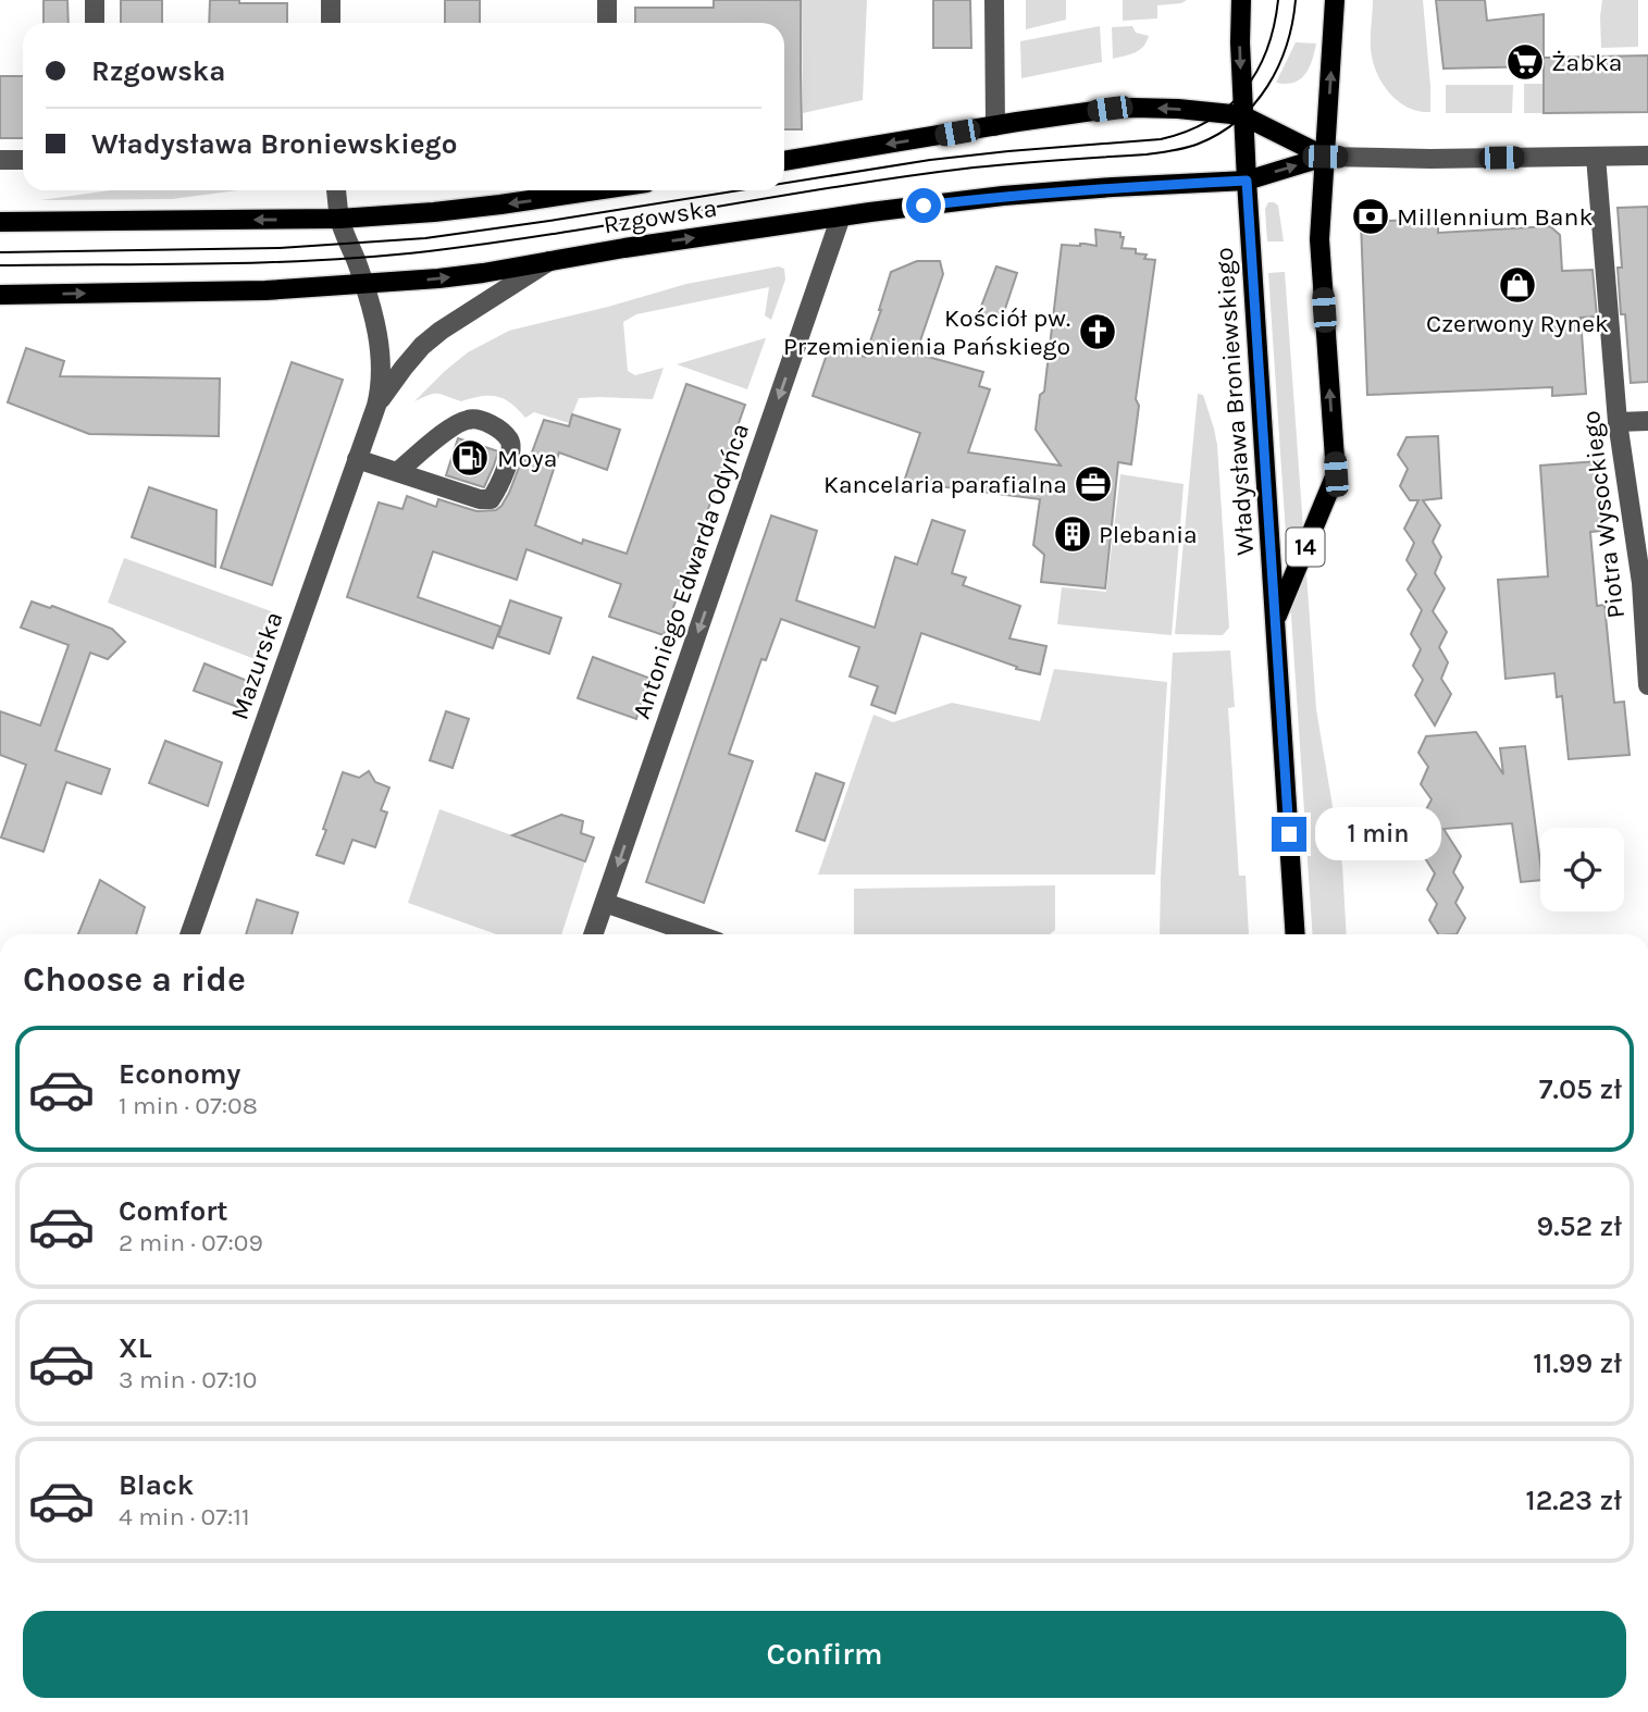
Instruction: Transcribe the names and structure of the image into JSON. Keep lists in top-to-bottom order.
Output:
{
  "streets": {
    "main road": ["Rzgowska", "Władysława Broniewskiego", "14"],
    "street": ["Piotra Wysockiego", "Antoniego Edwarda Odyńca", "Mazurska"]
  },
  "crossings": [
    ["Rzgowska", "Władysława Broniewskiego"],
    ["Rzgowska", "Piotra Wysockiego"],
    ["Rzgowska", "14"],
    ["Rzgowska", "Antoniego Edwarda Odyńca"],
    ["Rzgowska", "Mazurska"],
    ["Władysława Broniewskiego", "14"]
  ],
  "one_way": ["Antoniego Edwarda Odyńca"],
  "places": {
    "supermarket": ["Żabka"],
    "bank": ["Millennium Bank"],
    "shop": ["Czerwony Rynek"],
    "church": ["Kościół pw. Przemienienia Pańskiego"],
    "fuel station": ["Moya"],
    "office": ["Kancelaria parafialna"],
    "building": ["Plebania"]
  },
  "page": {
    "banner": ["Rzgowska", "Władysława Broniewskiego"],
    "bubble": "1 min",
    "heading": "Choose a ride",
    "list": [
      {
        "name": "Economy",
        "note": "1 min · 07:08",
        "value": "7.05 zł"
      },
      {
        "name": "Comfort",
        "note": "2 min · 07:09",
        "value": "9.52 zł"
      },
      {
        "name": "XL",
        "note": "3 min · 07:10",
        "value": "11.99 zł"
      },
      {
        "name": "Black",
        "note": "4 min · 07:11",
        "value": "12.23 zł"
      }
    ],
    "buttons": "Confirm"
  }
}
